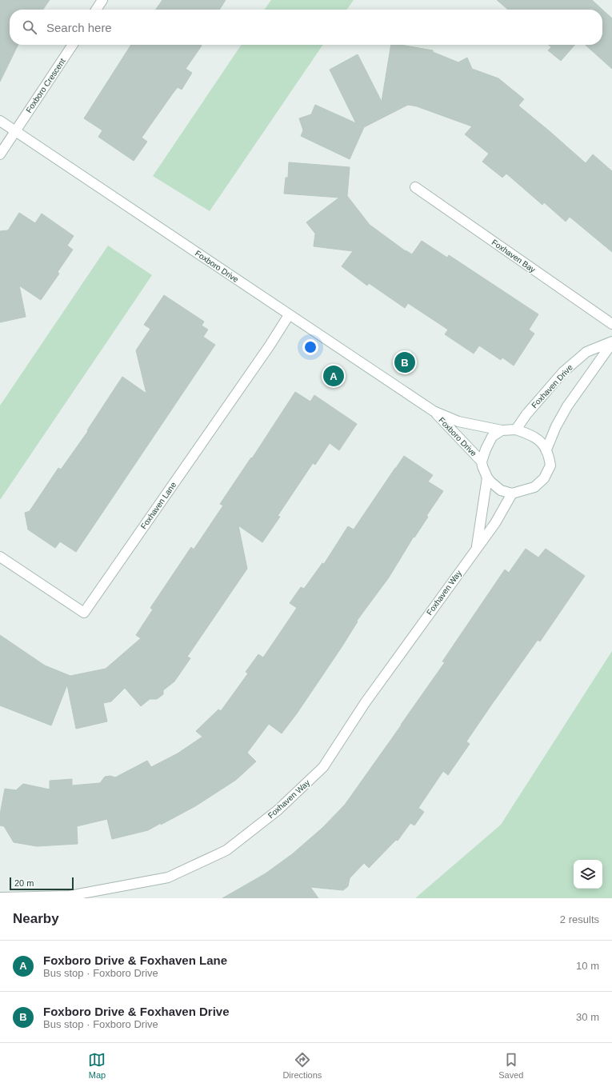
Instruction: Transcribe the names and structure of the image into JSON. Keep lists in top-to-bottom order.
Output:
{
  "streets": {
    "street": [
      "Foxboro Crescent",
      "Foxhaven Bay",
      "Foxboro Drive",
      "Foxhaven Drive",
      "Foxhaven Lane",
      "Foxhaven Way"
    ]
  },
  "crossings": [
    ["Foxboro Crescent", "Foxboro Drive"],
    ["Foxboro Drive", "Foxhaven Drive"],
    ["Foxboro Drive", "Foxhaven Lane"],
    ["Foxboro Drive", "Foxhaven Way"],
    ["Foxhaven Drive", "Foxhaven Way"]
  ],
  "scale_bar": "20 m",
  "page": {
    "search": "Search here",
    "pins": ["B", "A"],
    "scale": "20 m",
    "heading": ["Nearby", "2 results"],
    "list": [
      {
        "mark": "A",
        "name": "Foxboro Drive & Foxhaven Lane",
        "note": "Bus stop · Foxboro Drive",
        "value": "10 m"
      },
      {
        "mark": "B",
        "name": "Foxboro Drive & Foxhaven Drive",
        "note": "Bus stop · Foxboro Drive",
        "value": "30 m"
      }
    ],
    "nav": ["Map", "Directions", "Saved"]
  }
}
